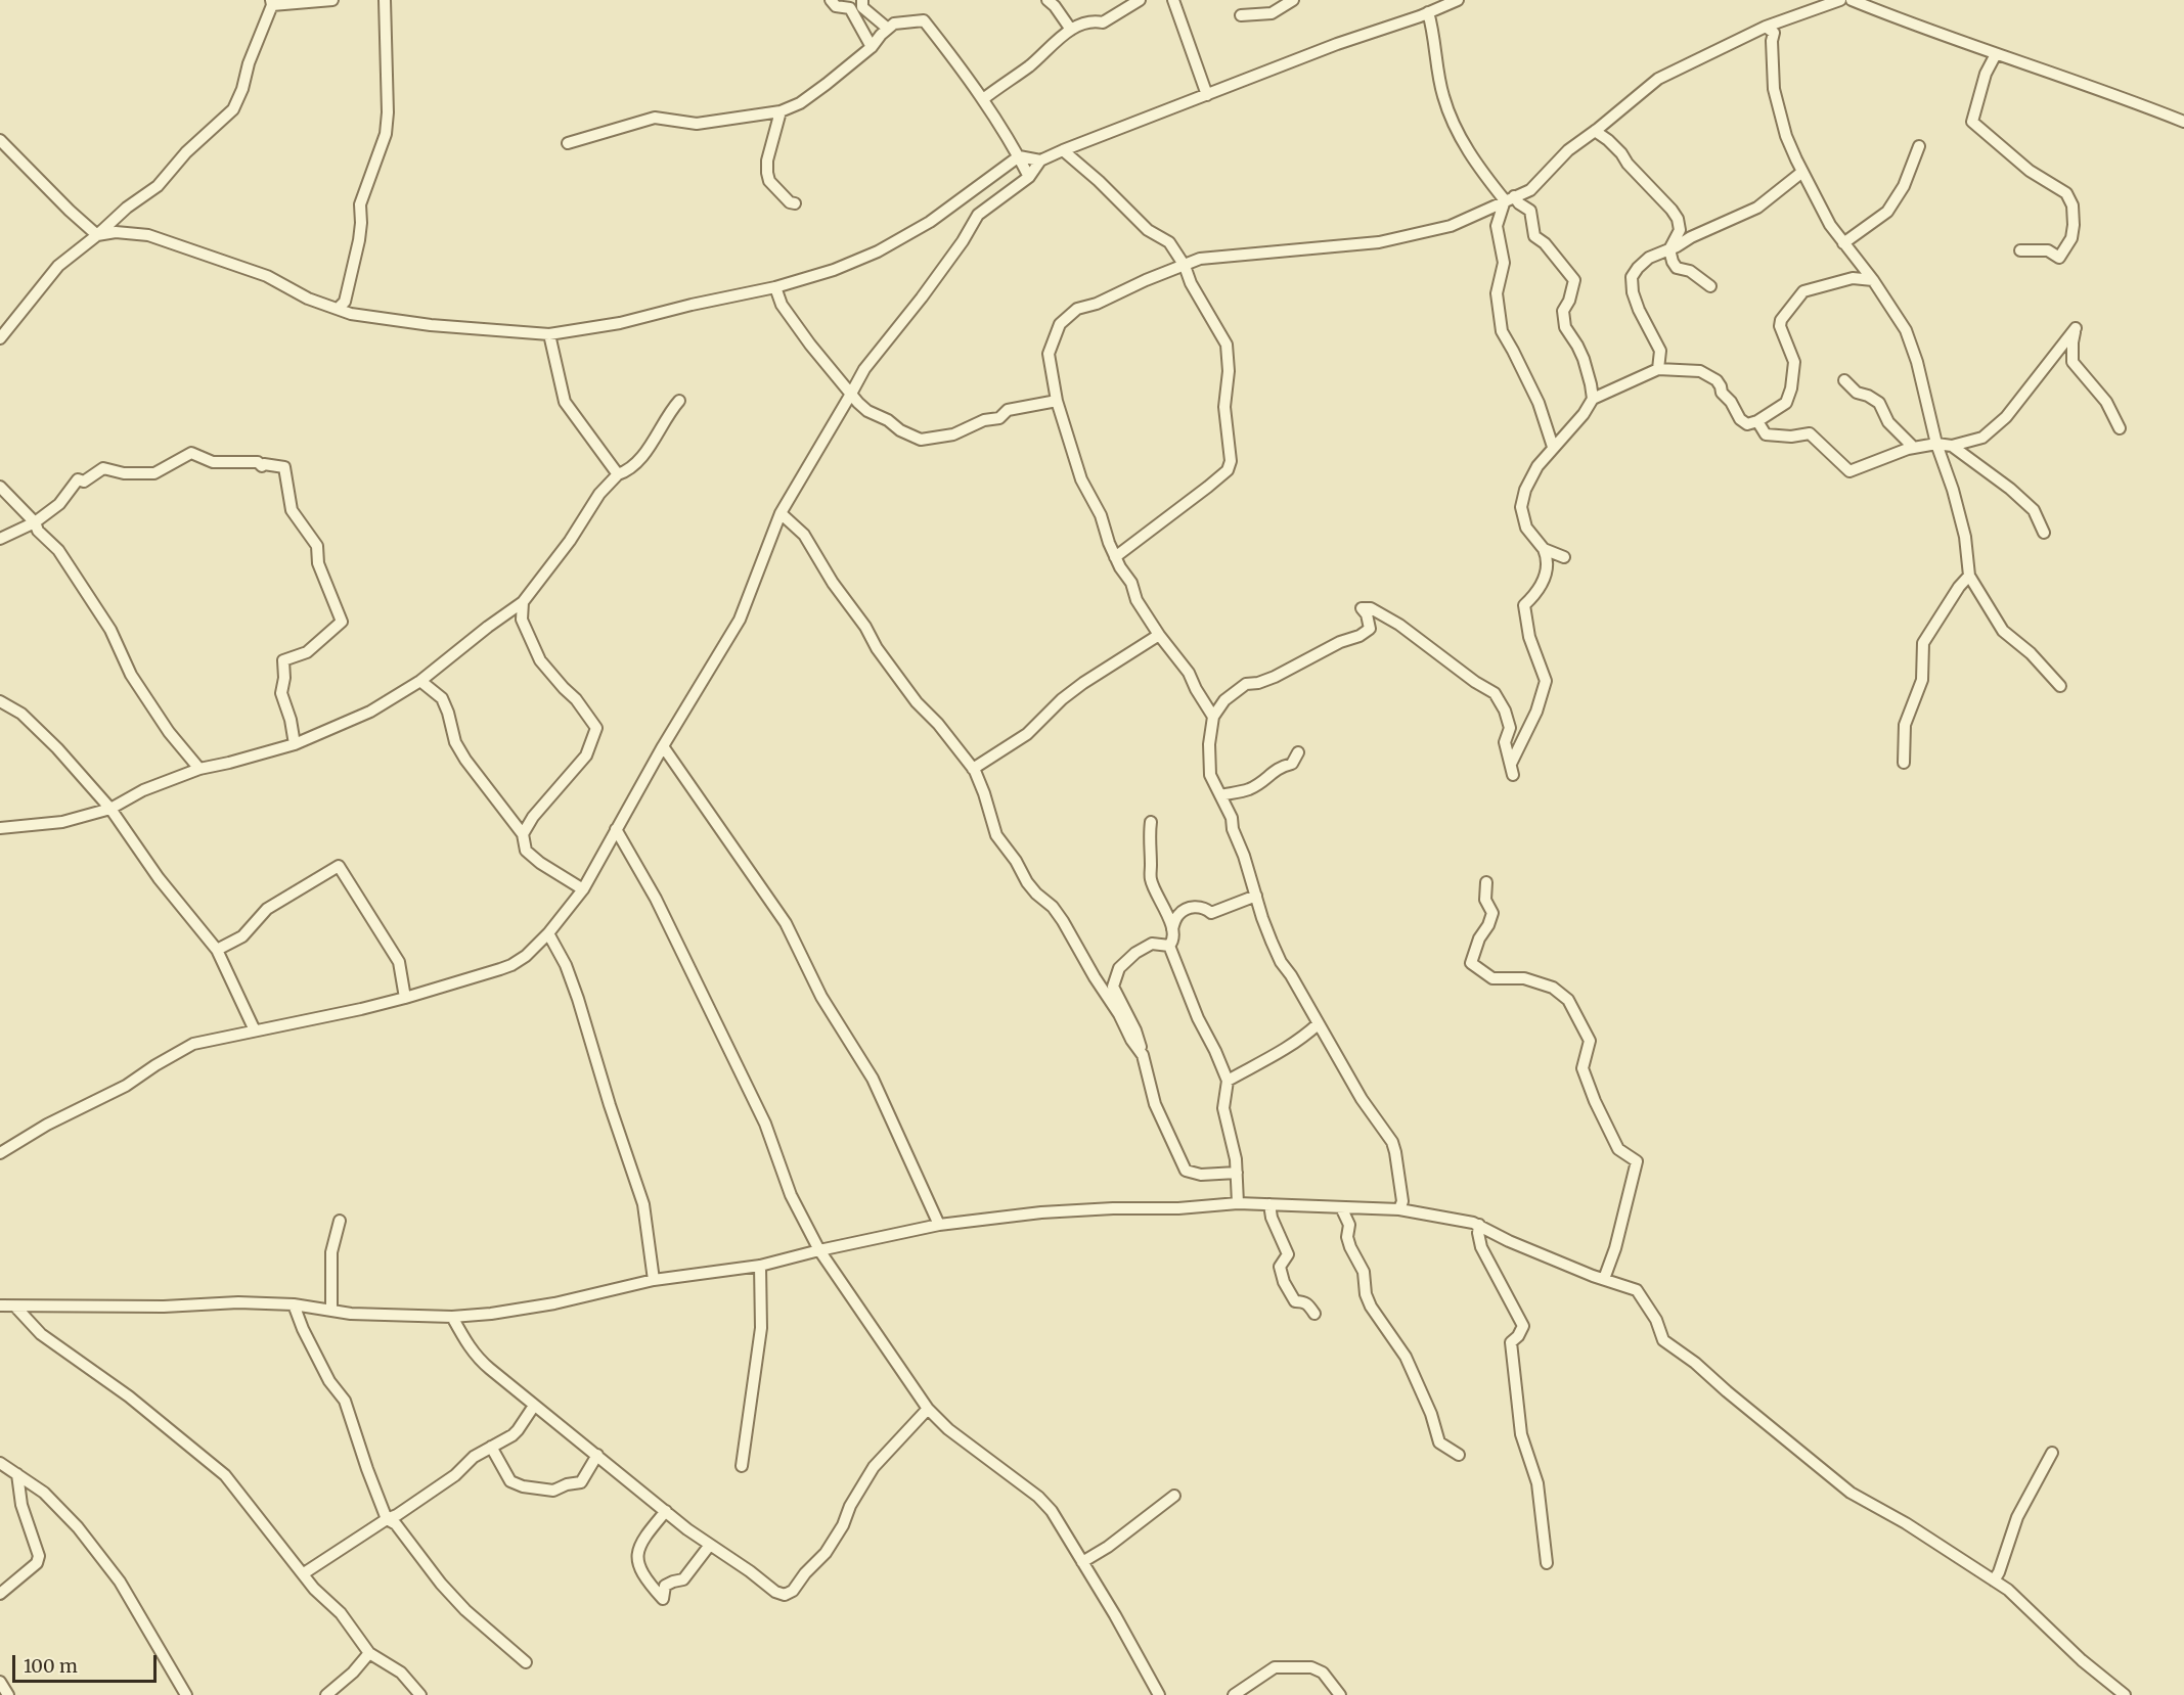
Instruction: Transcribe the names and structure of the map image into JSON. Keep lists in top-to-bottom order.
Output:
{
  "scale_bar": "100 m"
}
